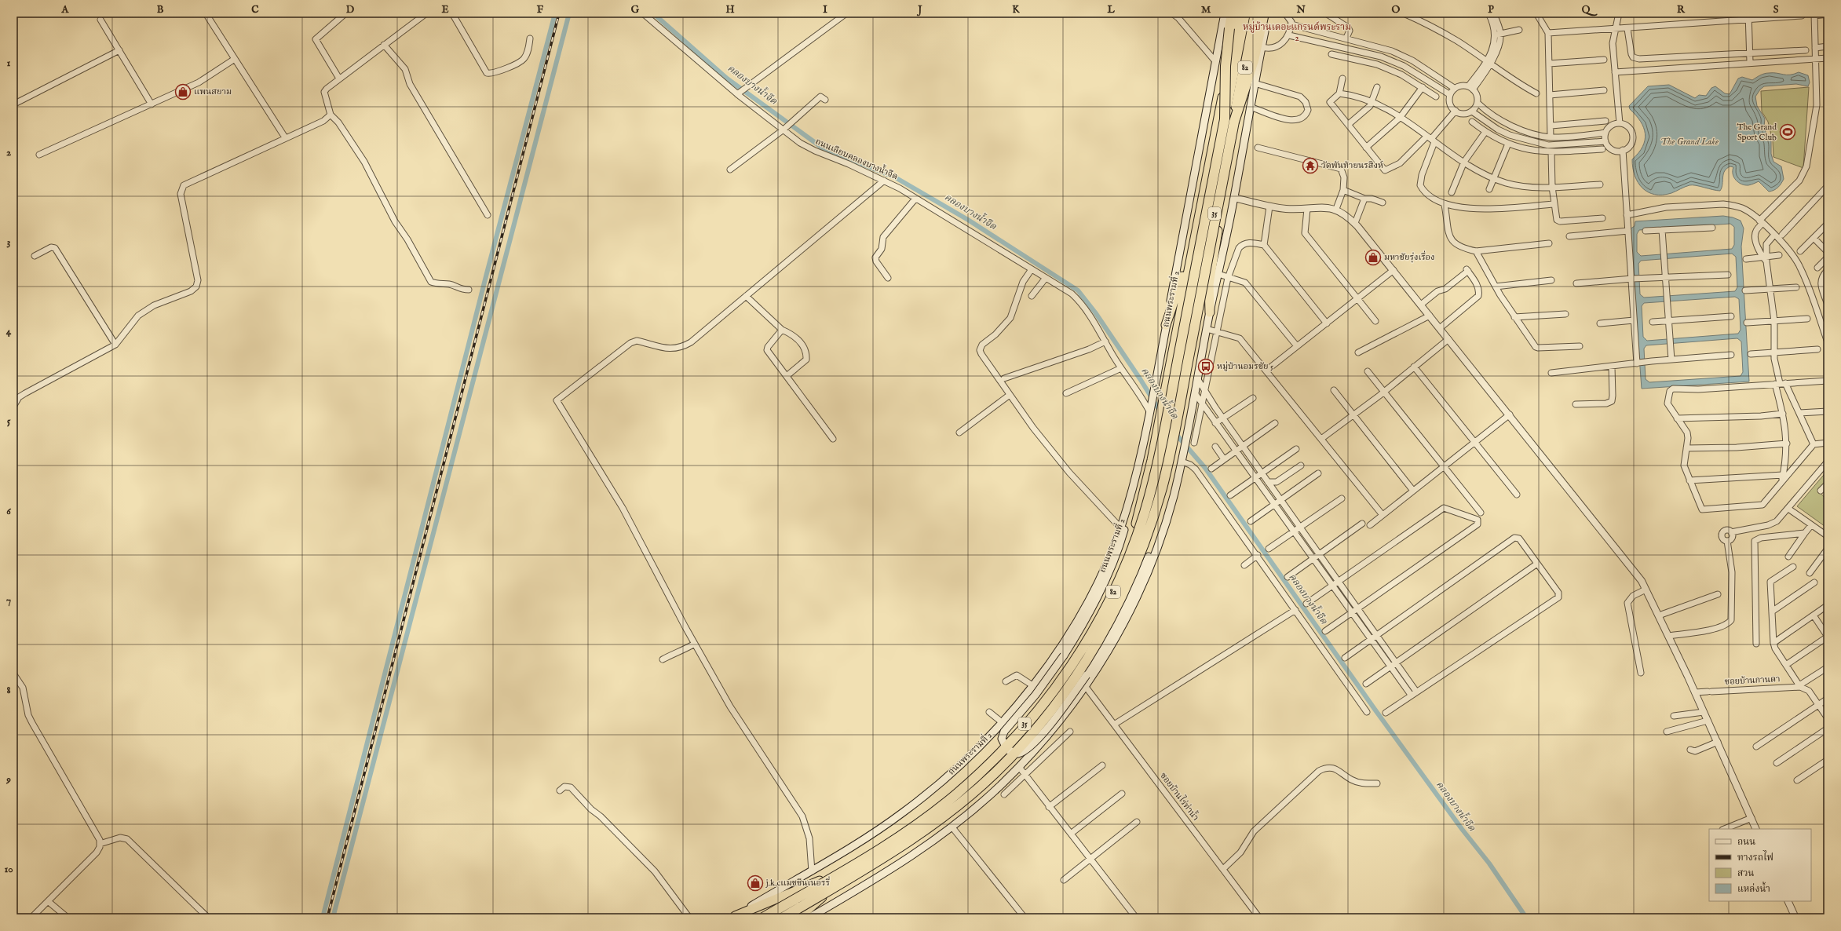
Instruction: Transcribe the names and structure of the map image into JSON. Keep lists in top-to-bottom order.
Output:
{
  "streets": {
    "highway": ["82", "35", "ถนนพระรามที่ 2"],
    "street": ["ถนนเลียบคลองบางน้ำจืด", "ซอยบ้านกานดา", "ซอยบ้านไร่ท่าน้ำ"]
  },
  "crossings": [
    ["82", "35"],
    ["ถนนเลียบคลองบางน้ำจืด", "ถนนพระรามที่ 2"],
    ["35", "ซอยบ้านไร่ท่าน้ำ"]
  ],
  "districts": ["หมู่บ้านเดอะแกรนด์พระราม 2"],
  "water": ["คลองบางน้ำจืด", "The Grand Lake"],
  "places": {
    "shop": ["แพนสยาม", "มหาชัยรุ่งเรื่อง", "j.k.cแมชชีนเนอรรี่"],
    "sports": ["The Grand Sport Club"],
    "temple": ["วัดพันท้ายนรสิงห์"],
    "bus stop": ["หมู่บ้านอมรชัย 5"]
  },
  "legend": [
    "ถนน",
    "ทางรถไฟ",
    "สวน",
    "แหล่งน้ำ"
  ],
  "grid": {
    "columns": [
      "A",
      "B",
      "C",
      "D",
      "E",
      "F",
      "G",
      "H",
      "I",
      "J",
      "K",
      "L",
      "M",
      "N",
      "O",
      "P",
      "Q",
      "R",
      "S"
    ],
    "rows": [
      "1",
      "2",
      "3",
      "4",
      "5",
      "6",
      "7",
      "8",
      "9",
      "10"
    ]
  }
}
